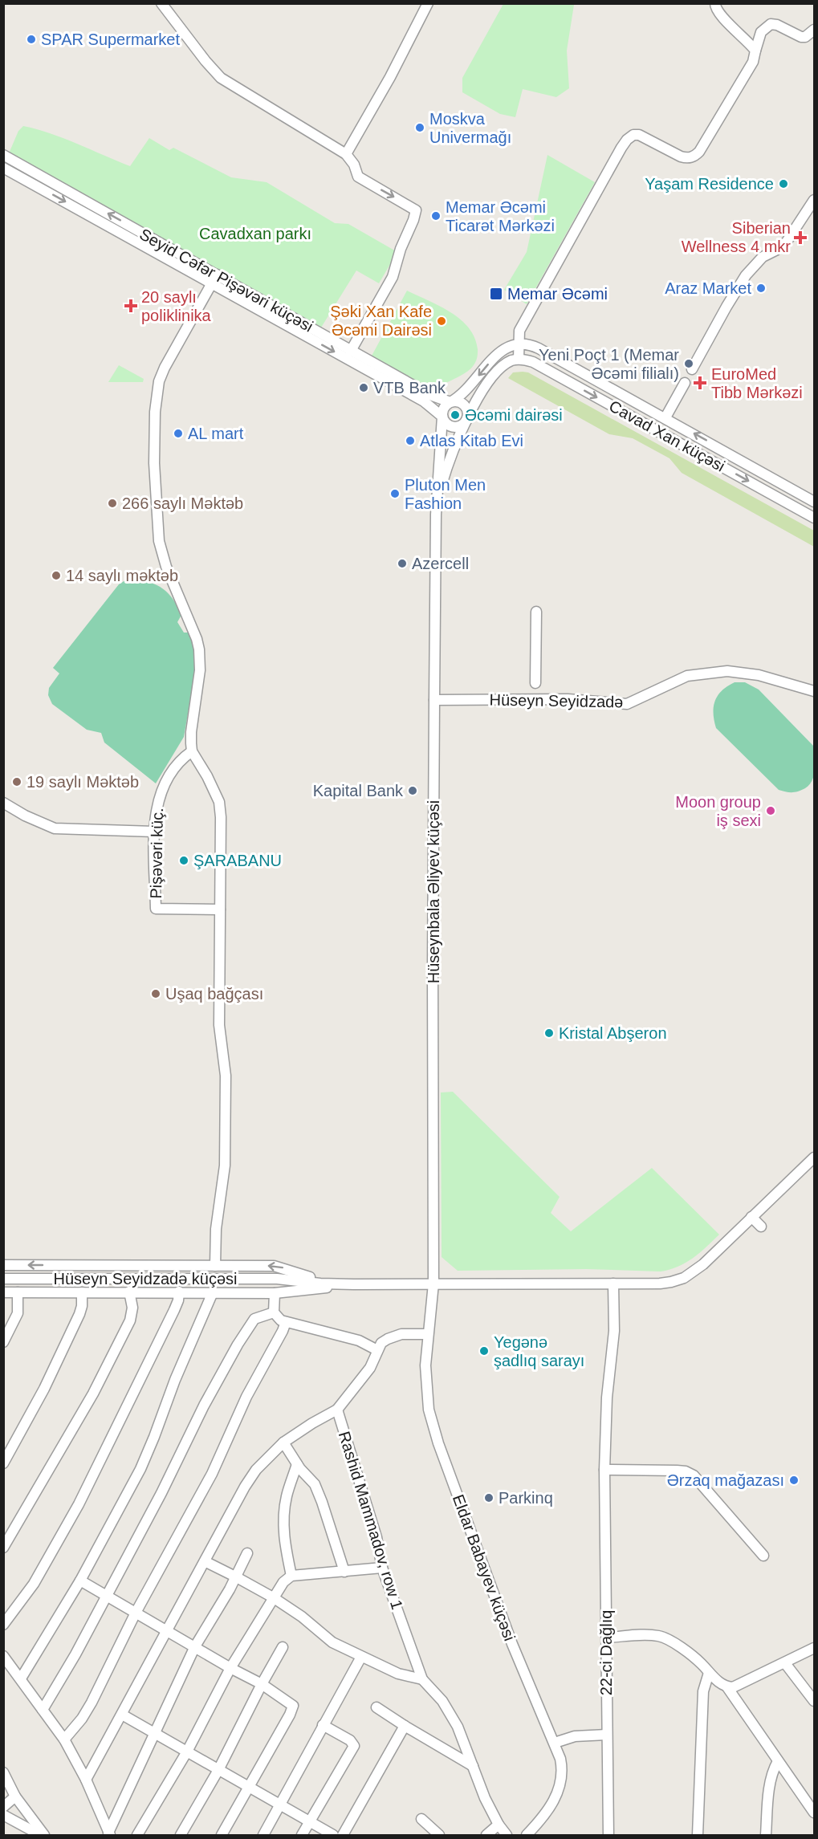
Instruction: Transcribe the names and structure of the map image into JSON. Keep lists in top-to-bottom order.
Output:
{
  "streets": {
    "street": [
      "Seyid Cəfər Pişəvəri küçəsi",
      "Cavad Xan küçəsi",
      "Hüseyn Seyidzadə",
      "Pişəvəri küç.",
      "Hüseynbala Əliyev küçəsi",
      "Hüseyn Seyidzadə küçəsi",
      "Rashid Mammadov, row 1",
      "Eldar Babayev küçəsi",
      "22-ci Dağlıq"
    ]
  },
  "crossings": [
    ["Hüseyn Seyidzadə", "Hüseynbala Əliyev küçəsi"],
    ["Hüseynbala Əliyev küçəsi", "Eldar Babayev küçəsi"]
  ],
  "parks": ["Cavadxan parkı"],
  "places": {
    "other": [
      "SPAR Supermarket",
      "Moskva Univermağı",
      "Yaşam Residence",
      "Memar Əcəmi Ticarət Mərkəzi",
      "Araz Market",
      "Şəki Xan Kafe Əcəmi Dairəsi",
      "Yeni Poçt 1 (Memar Əcəmi filialı)",
      "VTB Bank",
      "Əcəmi dairəsi",
      "AL mart",
      "Atlas Kitab Evi",
      "Pluton Men Fashion",
      "266 saylı Məktəb",
      "Azercell",
      "14 saylı məktəb",
      "19 saylı Məktəb",
      "Kapital Bank",
      "Moon group iş sexi",
      "ŞARABANU",
      "Uşaq bağçası",
      "Kristal Abşeron",
      "Yegənə şadlıq sarayı",
      "Ərzaq mağazası",
      "Parkinq"
    ],
    "health": ["Siberian Wellness 4 mkr", "20 saylı poliklinika", "EuroMed Tibb Mərkəzi"],
    "transit": ["Memar Əcəmi"]
  }
}
